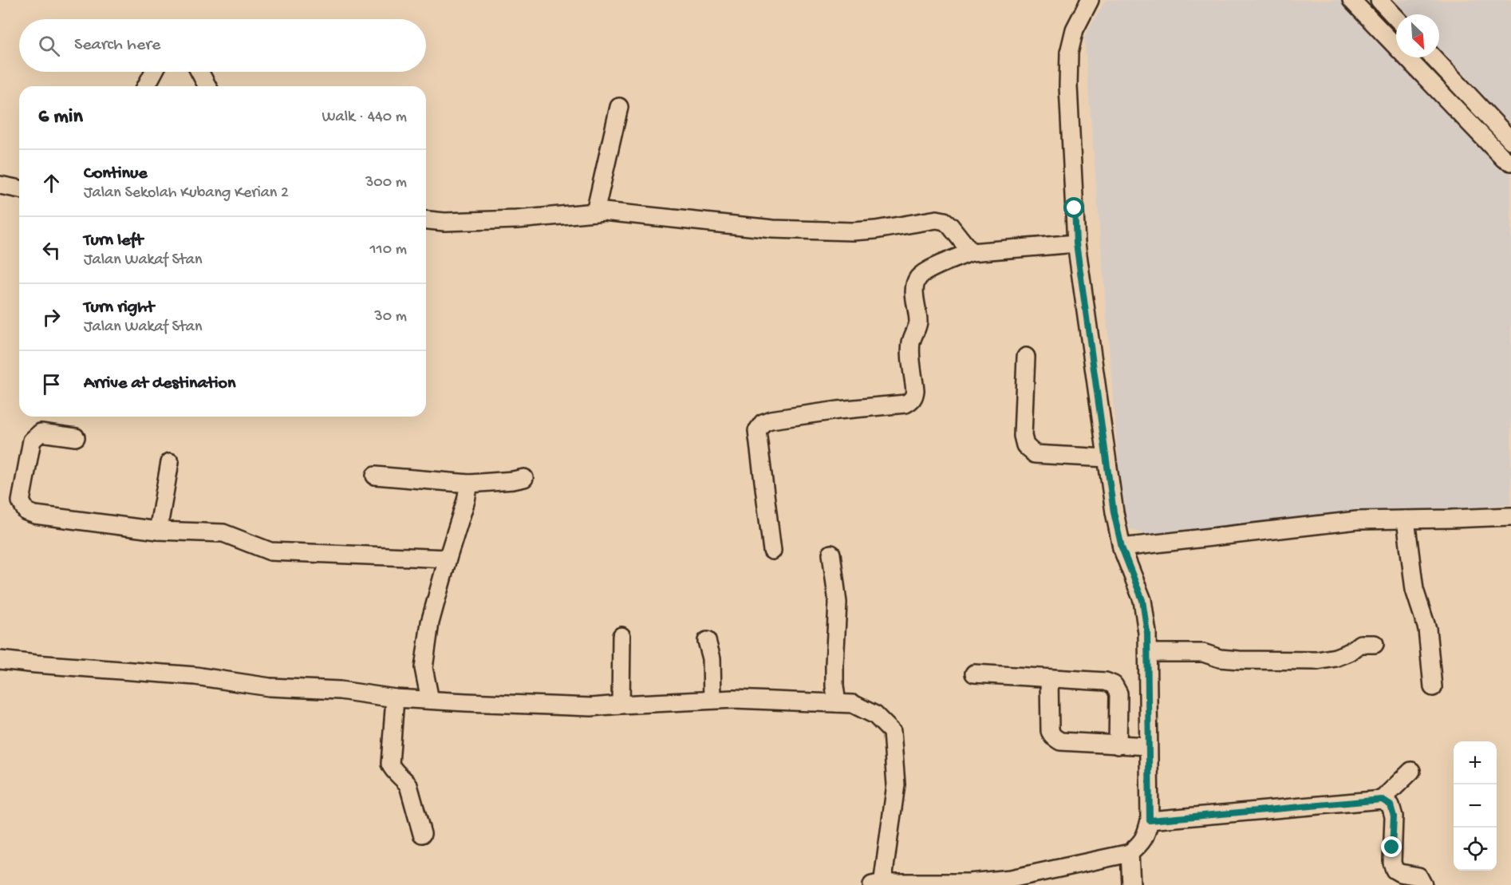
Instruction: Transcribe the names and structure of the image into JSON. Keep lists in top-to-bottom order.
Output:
{
  "north": "bottom right",
  "page": {
    "search": "Search here",
    "heading": ["6 min", "Walk · 440 m"],
    "list": [
      ["Continue", "Jalan Sekolah Kubang Kerian 2", "300 m"],
      ["Turn left", "Jalan Wakaf Stan", "110 m"],
      ["Turn right", "Jalan Wakaf Stan", "30 m"],
      "Arrive at destination"
    ],
    "map_buttons": ["+", "−"]
  }
}
